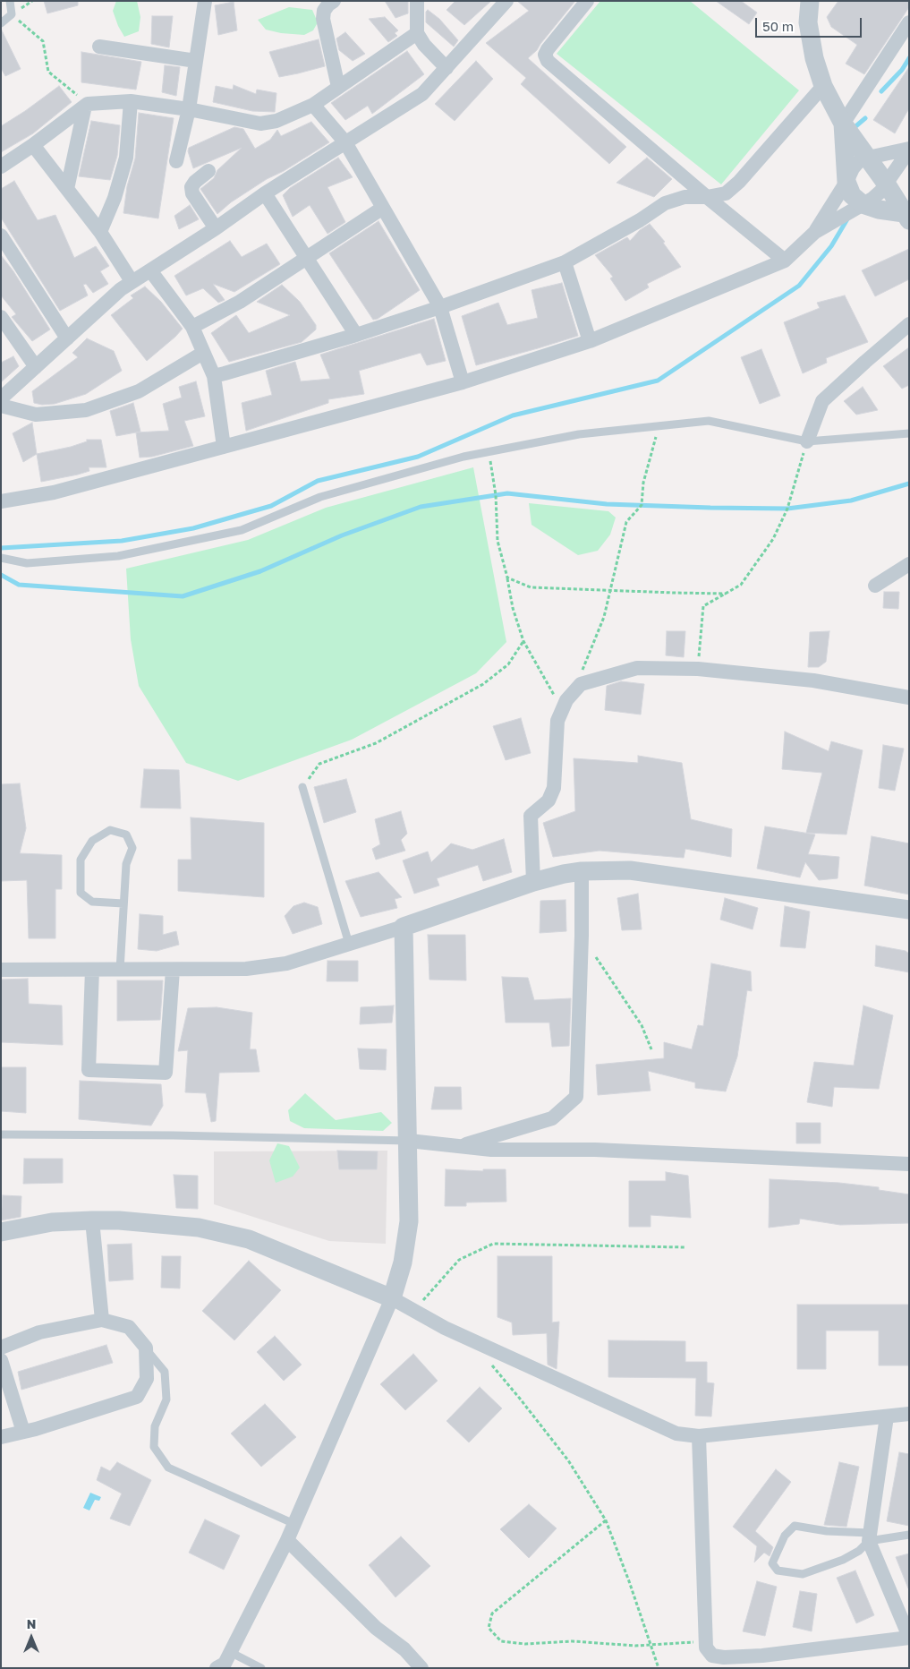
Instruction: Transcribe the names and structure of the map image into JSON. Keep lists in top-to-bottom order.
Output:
{
  "scale_bar": "50 m",
  "north": "top"
}
